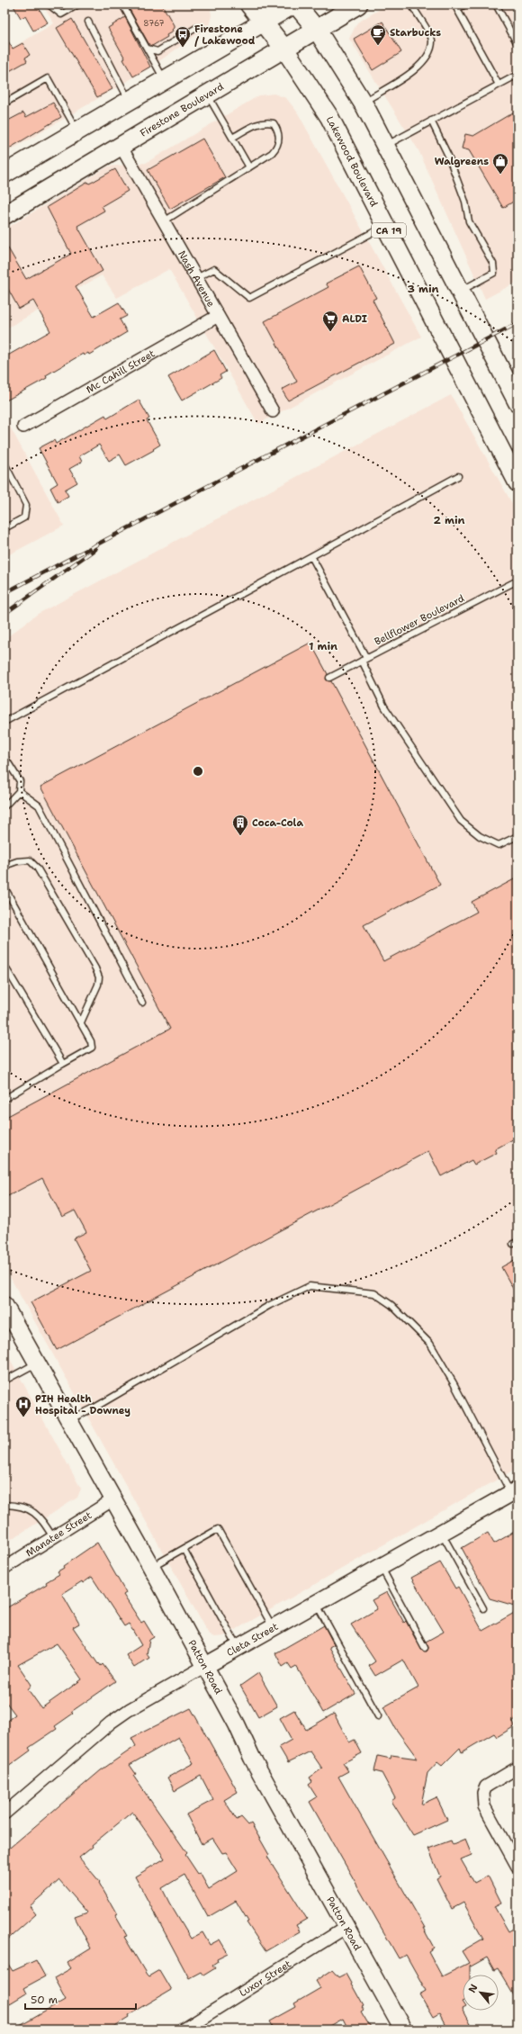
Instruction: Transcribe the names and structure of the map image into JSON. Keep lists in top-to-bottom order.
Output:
{
  "streets": {
    "main road": ["Firestone Boulevard", "Lakewood Boulevard", "CA 19"],
    "street": [
      "Nash Avenue",
      "Mc Cahill Street",
      "Manatee Street",
      "Cleta Street",
      "Patton Road",
      "Luxor Street"
    ],
    "lane": ["Bellflower Boulevard"]
  },
  "crossings": [
    ["Firestone Boulevard", "Lakewood Boulevard"],
    ["Firestone Boulevard", "Nash Avenue"],
    ["Nash Avenue", "Mc Cahill Street"],
    ["Manatee Street", "Patton Road"],
    ["Cleta Street", "Patton Road"],
    ["Patton Road", "Luxor Street"]
  ],
  "places": {
    "cafe": ["Starbucks"],
    "bus stop": ["Firestone / Lakewood"],
    "shop": ["Walgreens"],
    "supermarket": ["ALDI"],
    "building": ["Coca-Cola"],
    "hospital": ["PIH Health Hospital - Downey"]
  },
  "house_numbers": ["8767"],
  "scale_bar": "50 m",
  "north": "top left",
  "rings": ["3 min", "2 min", "1 min"]
}
